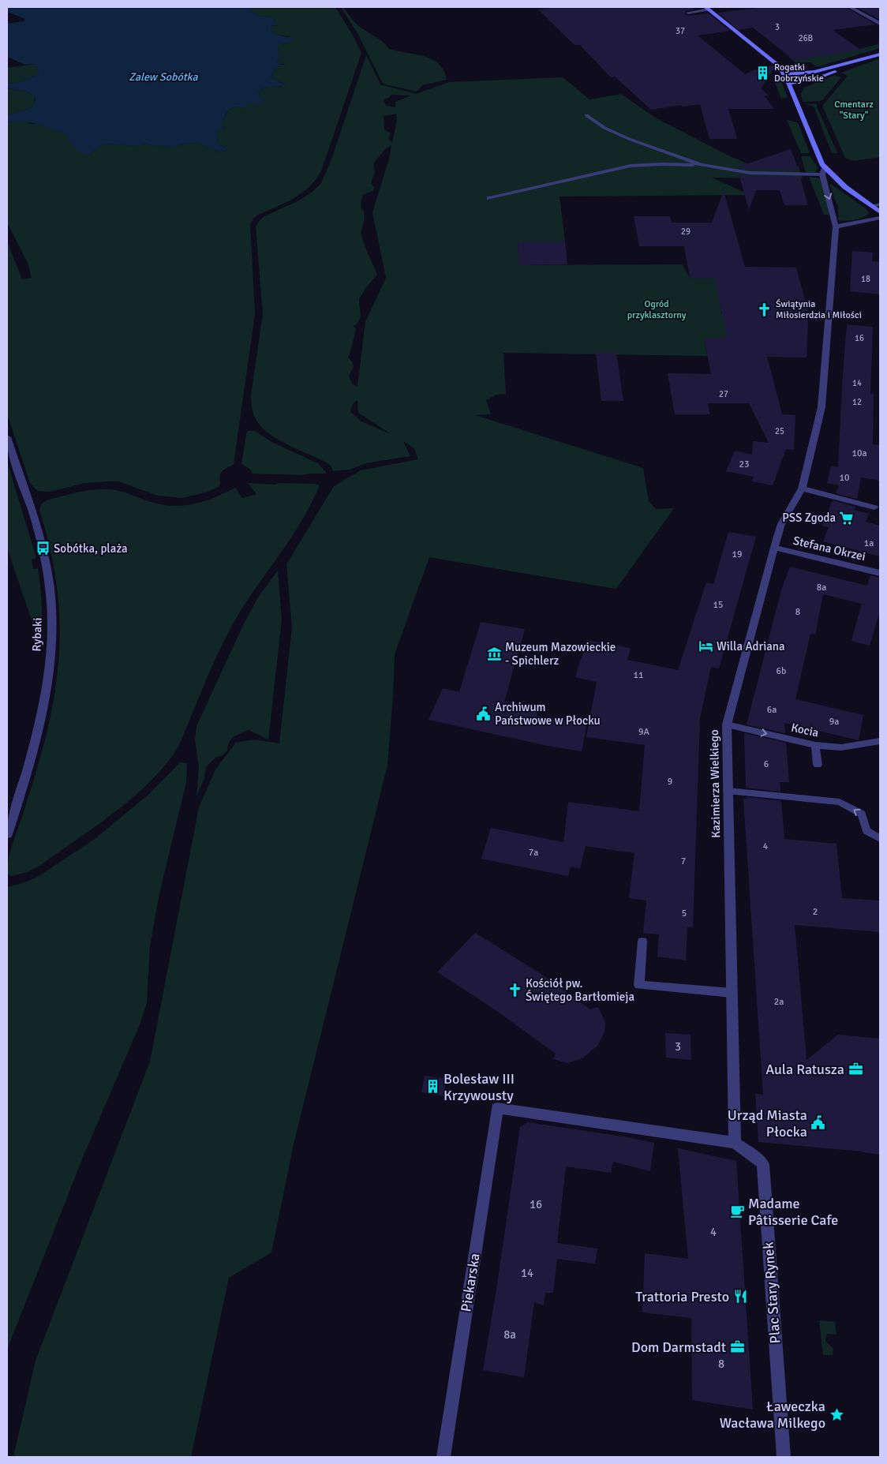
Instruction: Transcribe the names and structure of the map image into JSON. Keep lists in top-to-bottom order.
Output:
{
  "streets": {
    "street": [
      "Stefana Okrzei",
      "Rybaki",
      "Kazimierza Wielkiego",
      "Piekarska",
      "Plac Stary Rynek"
    ],
    "lane": ["Kocia"]
  },
  "crossings": [
    ["Stefana Okrzei", "Kazimierza Wielkiego"],
    ["Kocia", "Kazimierza Wielkiego"],
    ["Kazimierza Wielkiego", "Piekarska"],
    ["Kazimierza Wielkiego", "Plac Stary Rynek"],
    ["Piekarska", "Plac Stary Rynek"]
  ],
  "water": ["Zalew Sobótka"],
  "parks": ["Cmentarz \"Stary\"", "Ogród przyklasztorny"],
  "places": {
    "building": ["Rogatki Dobrzyńskie", "Bolesław III Krzywousty"],
    "church": ["Świątynia Miłosierdzia i Miłości", "Kościół pw. Świętego Bartłomieja"],
    "supermarket": ["PSS Zgoda"],
    "bus stop": ["Sobótka, plaża"],
    "hotel": ["Willa Adriana"],
    "museum": ["Muzeum Mazowieckie - Spichlerz"],
    "public building": ["Archiwum Państwowe w Płocku", "Urząd Miasta Płocka"],
    "office": ["Aula Ratusza", "Dom Darmstadt"],
    "cafe": ["Madame Pâtisserie Cafe"],
    "restaurant": ["Trattoria Presto"],
    "place": ["Ławeczka Wacława Milkego"]
  },
  "house_numbers": [
    "3",
    "37",
    "26B",
    "29",
    "18",
    "16",
    "14",
    "27",
    "12",
    "25",
    "10a",
    "23",
    "10",
    "1a",
    "19",
    "8a",
    "15",
    "8",
    "6b",
    "11",
    "6a",
    "9a",
    "9A",
    "6",
    "9",
    "4",
    "7a",
    "7",
    "2",
    "5",
    "2a",
    "3",
    "16",
    "4",
    "14",
    "8a",
    "8"
  ]
}
